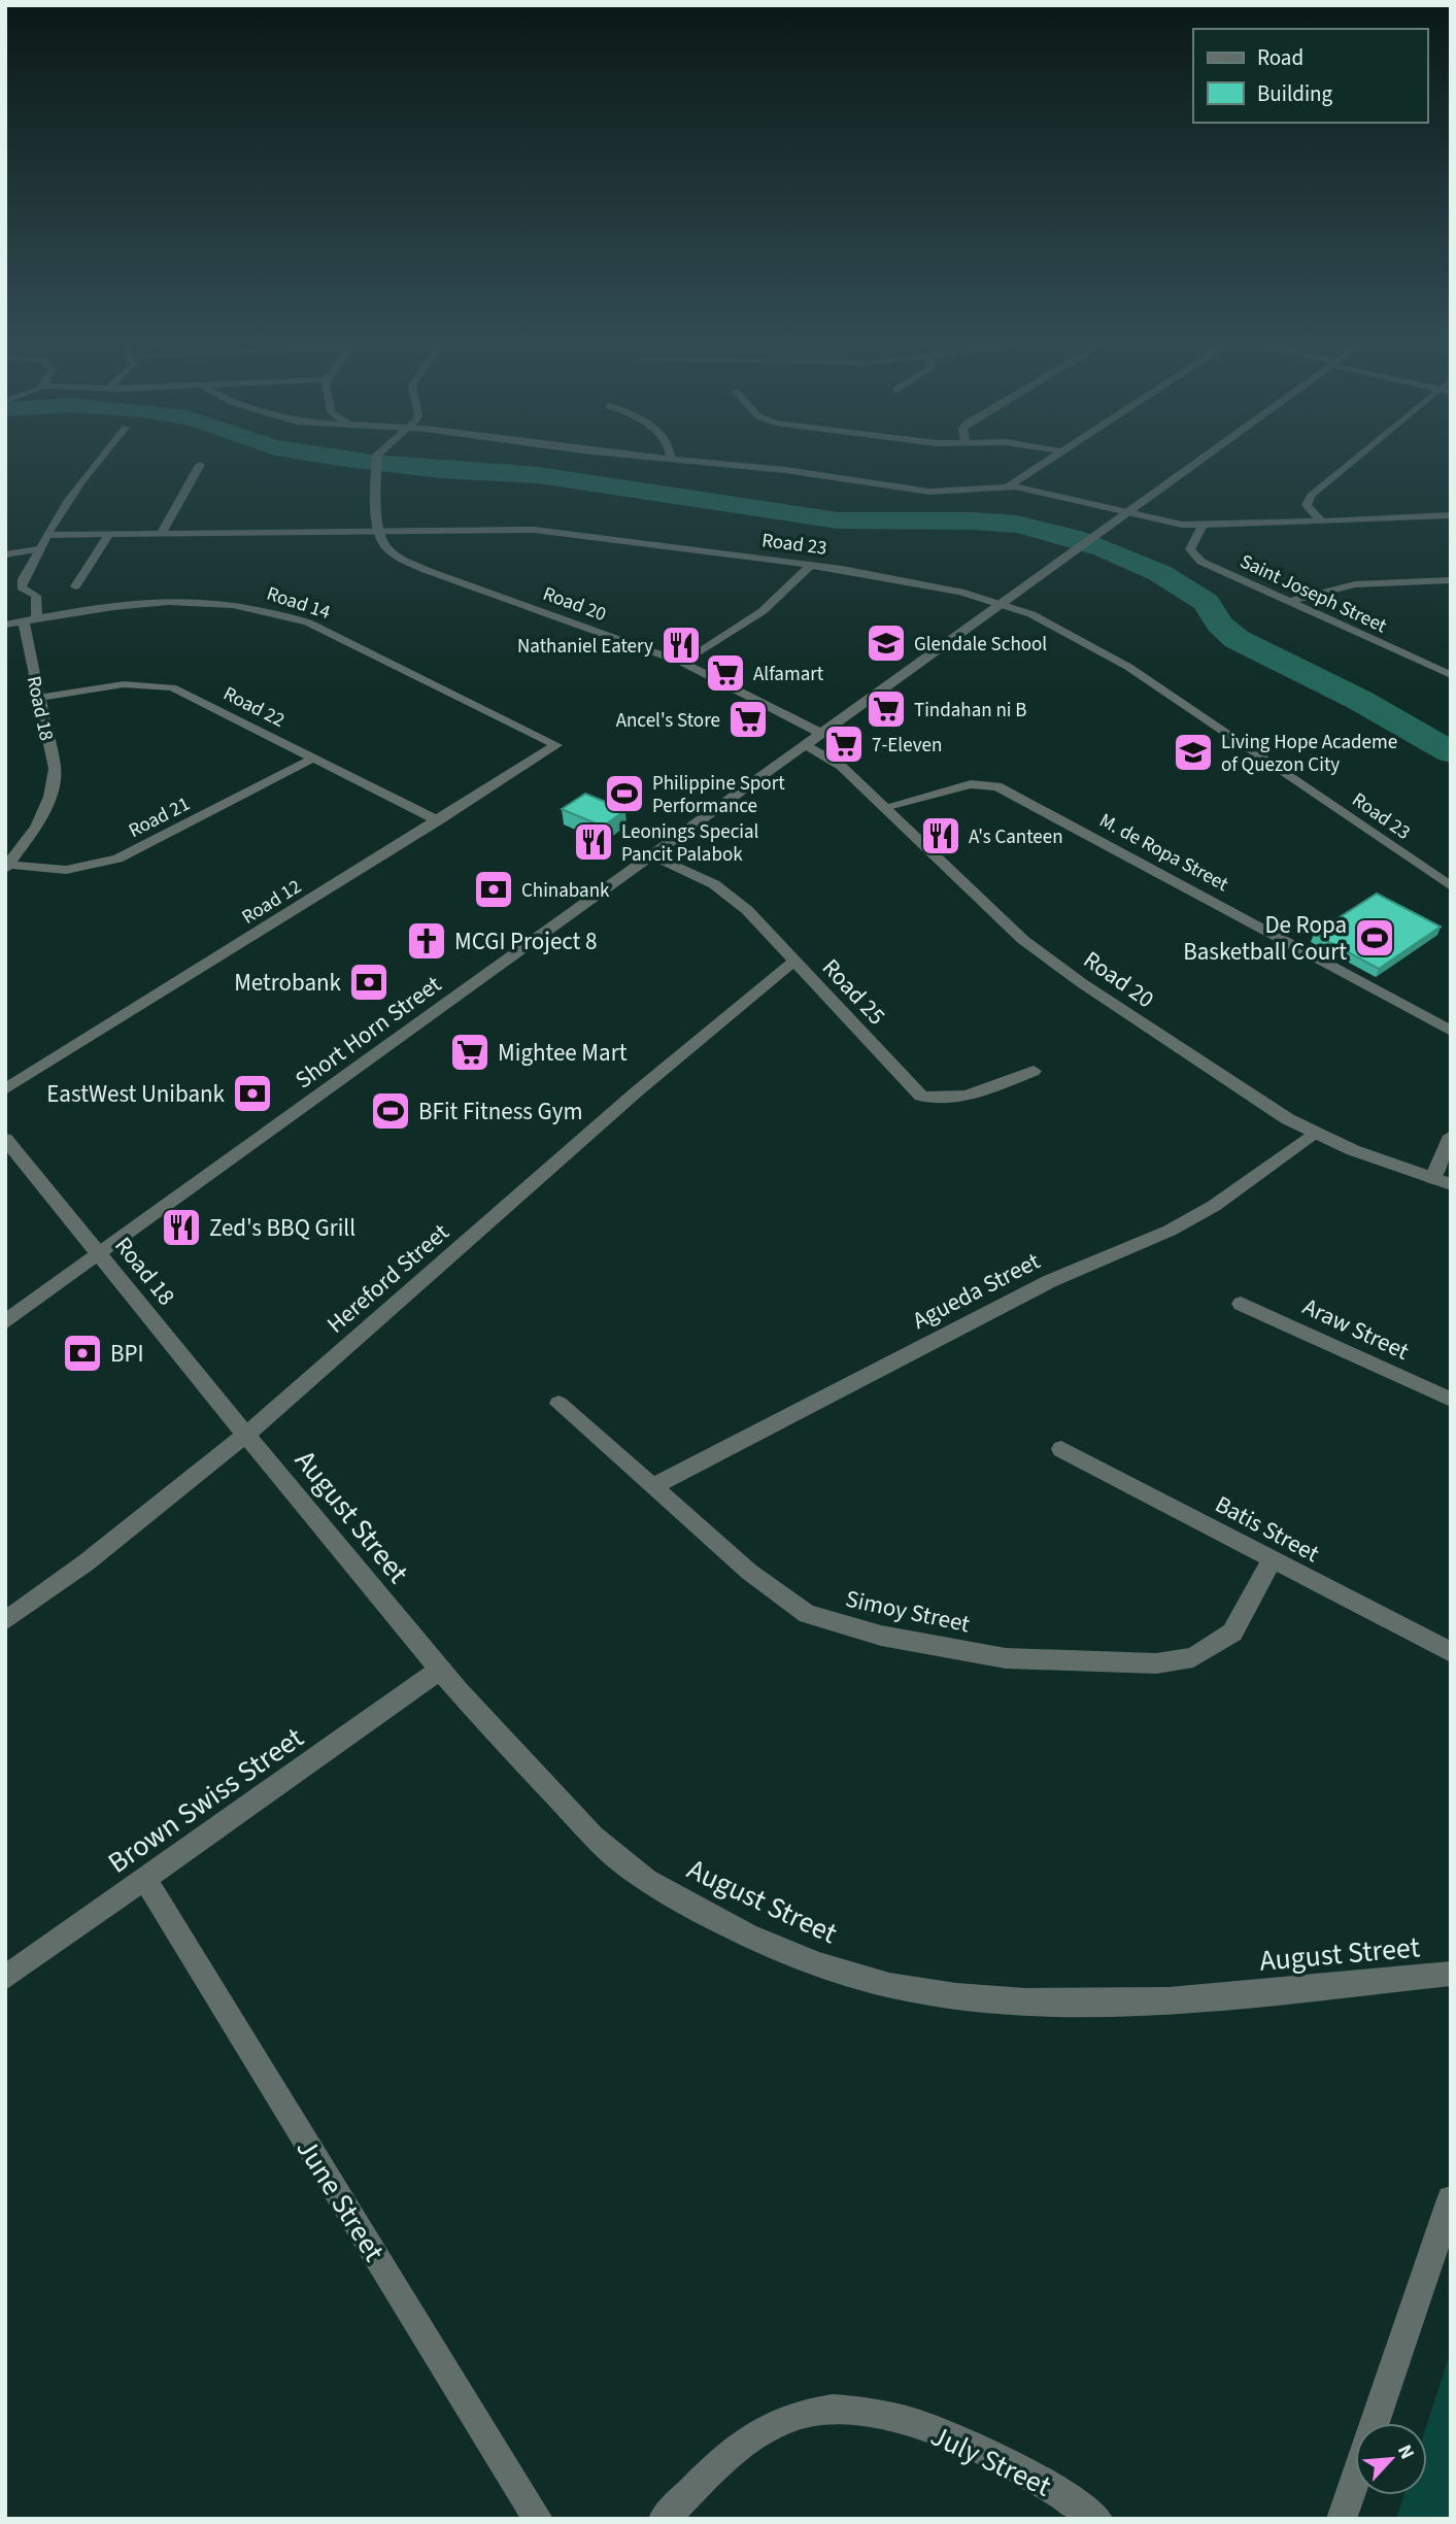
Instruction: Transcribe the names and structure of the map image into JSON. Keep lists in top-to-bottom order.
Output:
{
  "streets": {
    "street": [
      "Road 23",
      "Saint Joseph Street",
      "Road 14",
      "Road 20",
      "Road 22",
      "Road 18",
      "Road 21",
      "M. de Ropa Street",
      "Road 12",
      "Road 25",
      "Short Horn Street",
      "Hereford Street",
      "Agueda Street",
      "Araw Street",
      "August Street",
      "Batis Street",
      "Simoy Street",
      "Brown Swiss Street",
      "June Street",
      "July Street"
    ]
  },
  "crossings": [
    ["Road 23", "Road 20"],
    ["Road 23", "Road 18"],
    ["Road 23", "Short Horn Street"],
    ["Road 14", "Road 18"],
    ["Road 14", "Road 12"],
    ["Road 20", "M. de Ropa Street"],
    ["Road 20", "Short Horn Street"],
    ["Road 20", "Agueda Street"],
    ["Road 22", "Road 18"],
    ["Road 22", "Road 21"],
    ["Road 22", "Road 12"],
    ["Road 18", "Road 21"],
    ["Road 18", "Short Horn Street"],
    ["Road 18", "Hereford Street"],
    ["Road 18", "August Street"],
    ["Road 25", "Short Horn Street"],
    ["Road 25", "Hereford Street"],
    ["Hereford Street", "August Street"],
    ["Agueda Street", "Simoy Street"],
    ["August Street", "Brown Swiss Street"],
    ["Batis Street", "Simoy Street"],
    ["Brown Swiss Street", "June Street"]
  ],
  "places": {
    "school or university": ["Glendale School", "Living Hope Academe of Quezon City"],
    "restaurant": [
      "Nathaniel Eatery",
      "A's Canteen",
      "Leonings Special Pancit Palabok",
      "Zed's BBQ Grill"
    ],
    "supermarket": [
      "Alfamart",
      "Tindahan ni B",
      "Ancel's Store",
      "7-Eleven",
      "Mightee Mart"
    ],
    "sports": ["Philippine Sport Performance", "De Ropa Basketball Court", "BFit Fitness Gym"],
    "bank": [
      "Chinabank",
      "Metrobank",
      "EastWest Unibank",
      "BPI"
    ],
    "church": ["MCGI Project 8"]
  },
  "legend": ["Road", "Building"],
  "north": "top right"
}
